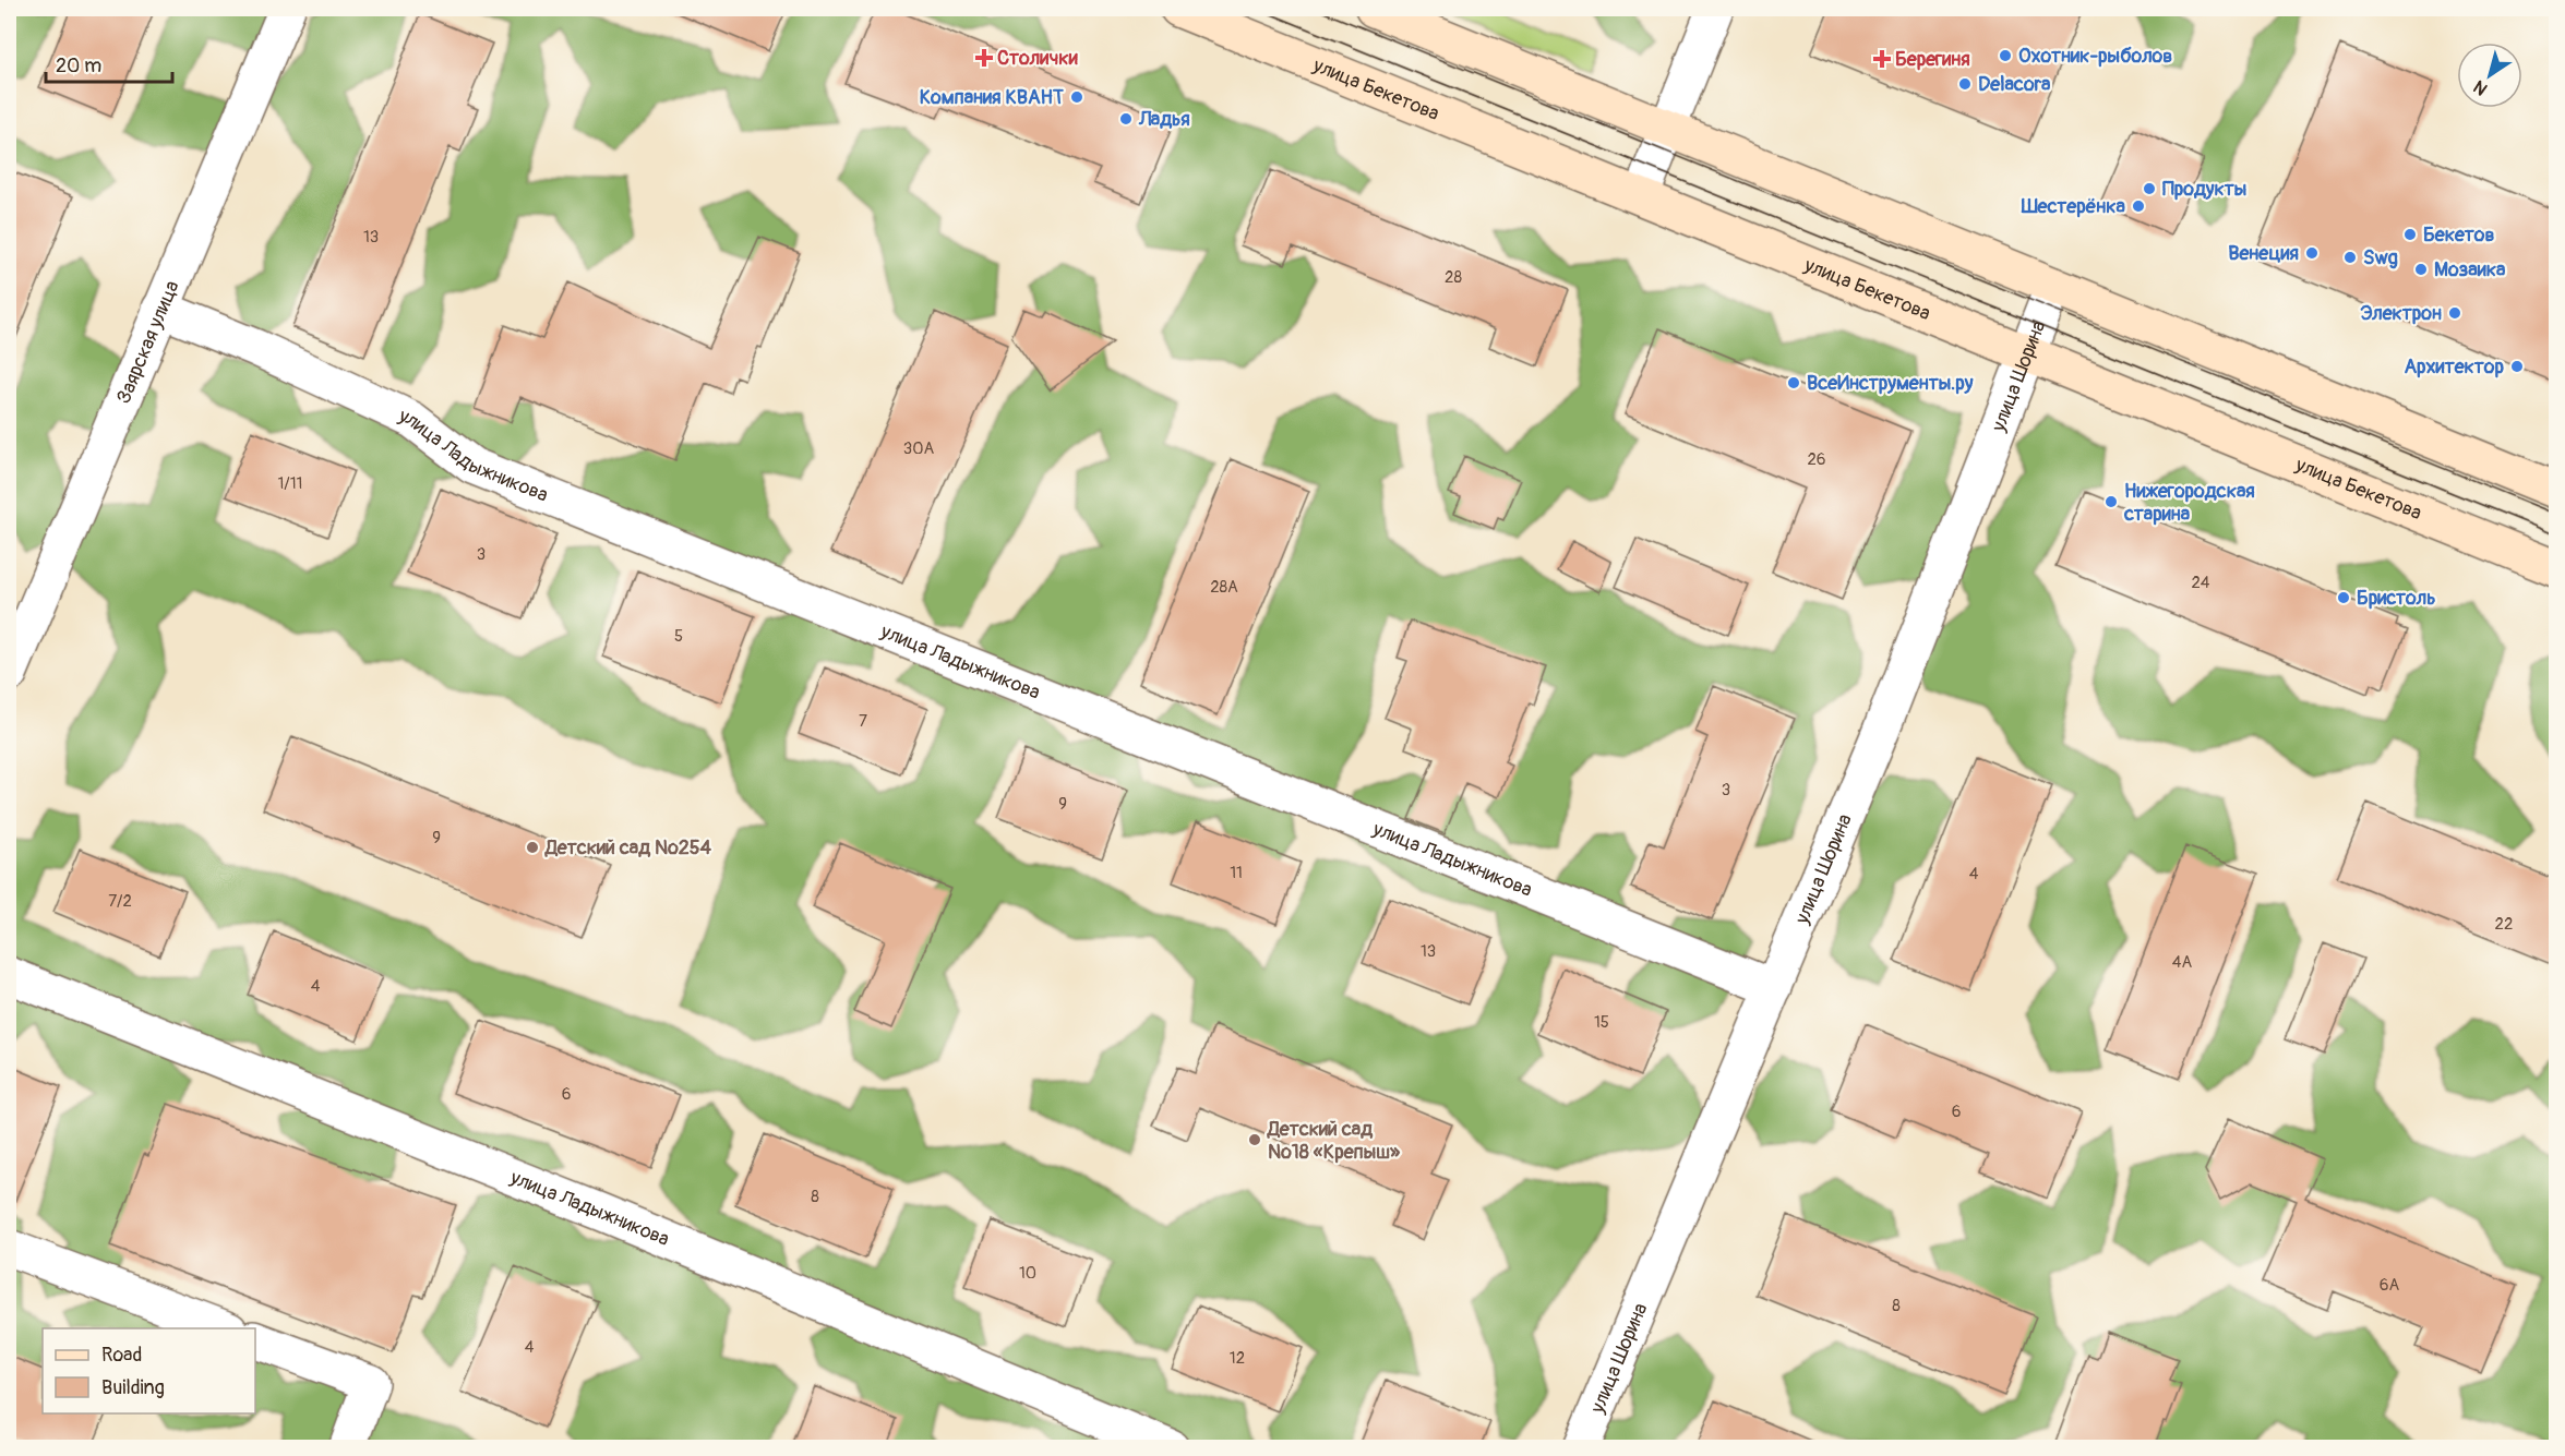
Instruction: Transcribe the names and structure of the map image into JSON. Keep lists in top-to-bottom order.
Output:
{
  "streets": {
    "main road": ["улица Бекетова"],
    "street": ["Заярская улица", "улица Шорина", "улица Ладыжникова"]
  },
  "crossings": [
    ["улица Бекетова", "улица Шорина"],
    ["Заярская улица", "улица Ладыжникова"],
    ["улица Шорина", "улица Ладыжникова"]
  ],
  "places": {
    "other": [
      "Охотник-рыболов",
      "Delacora",
      "Компания КВАНТ",
      "Ладья",
      "Продукты",
      "Шестерёнка",
      "Бекетов",
      "Венеция",
      "Swg",
      "Мозаика",
      "Электрон",
      "Архитектор",
      "ВсеИнструменты.ру",
      "Нижегородская старина",
      "Бристоль",
      "Детский сад №254",
      "Детский сад №18 «Крепыш»"
    ],
    "health": ["Столички", "Берегиня"]
  },
  "house_numbers": [
    "13",
    "28",
    "30А",
    "26",
    "1/11",
    "3",
    "24",
    "28А",
    "5",
    "7",
    "3",
    "9",
    "9",
    "11",
    "4",
    "7/2",
    "22",
    "13",
    "4А",
    "4",
    "15",
    "6",
    "6",
    "8",
    "10",
    "6А",
    "8",
    "4",
    "12"
  ],
  "legend": ["Road", "Building"],
  "scale_bar": "20 m",
  "north": "bottom left"
}
